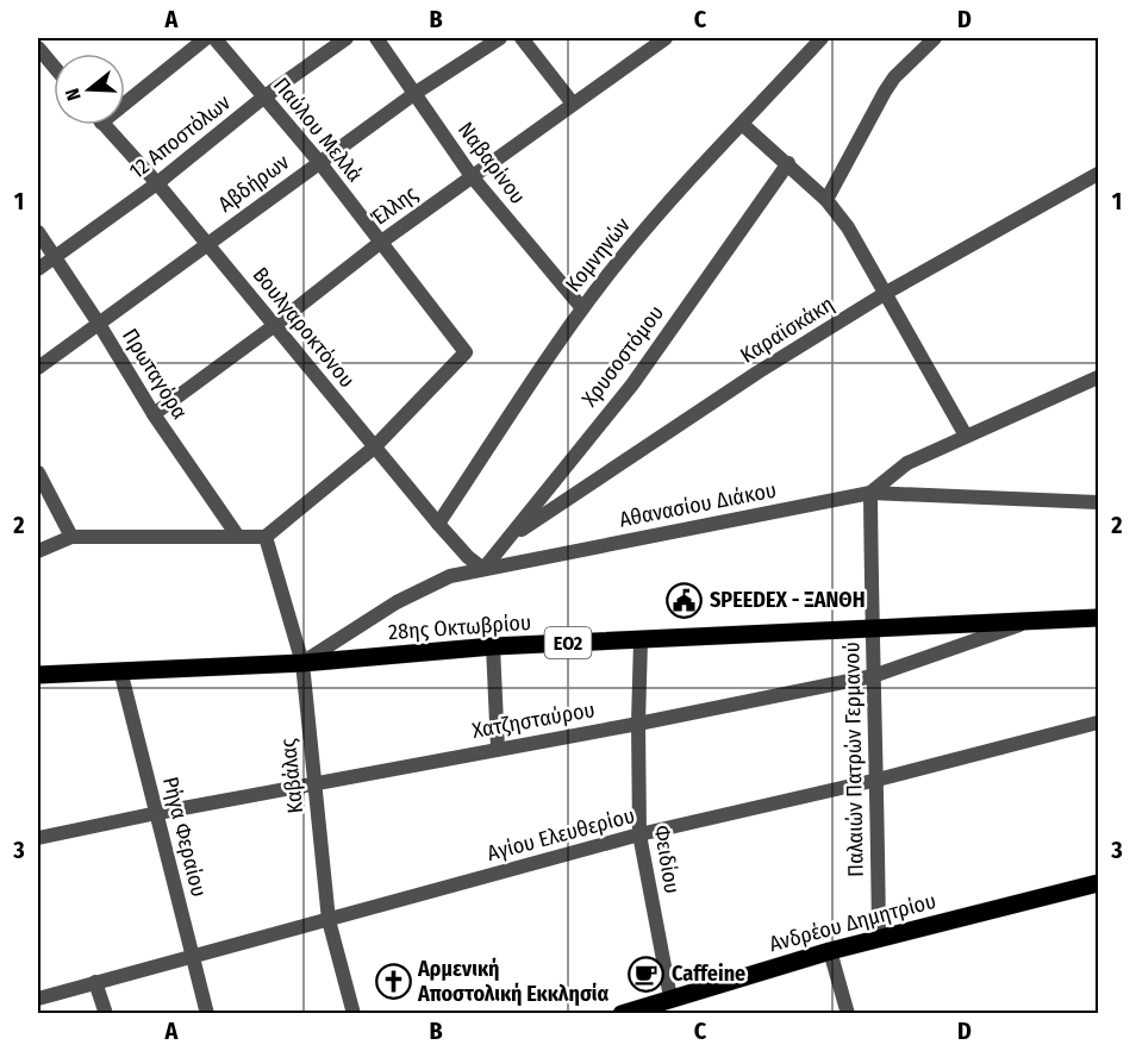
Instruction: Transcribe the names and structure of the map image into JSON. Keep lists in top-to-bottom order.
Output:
{
  "streets": {
    "main road": ["28ης Οκτωβρίου", "ΕΟ2", "Ανδρέου Δημητρίου"],
    "street": [
      "Παύλου Μελλά",
      "12 Αποστόλων",
      "Ναβαρίνου",
      "Αβδήρων",
      "Έλλης",
      "Κομνηνών",
      "Βουλγαροκτόνου",
      "Καραϊσκάκη",
      "Χρυσοστόμου",
      "Πρωταγόρα",
      "Αθανασίου Διάκου",
      "Χατζησταύρου",
      "Παλαιών Πατρών Γερμανού",
      "Καβάλας",
      "Αγίου Ελευθερίου",
      "Ρήγα Φεραίου",
      "Φειδίου"
    ]
  },
  "crossings": [
    ["Παύλου Μελλά", "12 Αποστόλων"],
    ["Παύλου Μελλά", "Αβδήρων"],
    ["Παύλου Μελλά", "Έλλης"],
    ["Παύλου Μελλά", "Βουλγαροκτόνου"],
    ["12 Αποστόλων", "Βουλγαροκτόνου"],
    ["12 Αποστόλων", "Πρωταγόρα"],
    ["Ναβαρίνου", "Αβδήρων"],
    ["Ναβαρίνου", "Έλλης"],
    ["Ναβαρίνου", "Κομνηνών"],
    ["Αβδήρων", "Βουλγαροκτόνου"],
    ["Αβδήρων", "Πρωταγόρα"],
    ["Έλλης", "Βουλγαροκτόνου"],
    ["Έλλης", "Πρωταγόρα"],
    ["Κομνηνών", "Βουλγαροκτόνου"],
    ["Βουλγαροκτόνου", "Χρυσοστόμου"],
    ["Βουλγαροκτόνου", "Αθανασίου Διάκου"],
    ["Καραϊσκάκη", "Χρυσοστόμου"],
    ["Χρυσοστόμου", "Αθανασίου Διάκου"],
    ["Αθανασίου Διάκου", "28ης Οκτωβρίου"],
    ["Αθανασίου Διάκου", "Παλαιών Πατρών Γερμανού"],
    ["Αθανασίου Διάκου", "Καβάλας"],
    ["28ης Οκτωβρίου", "Χατζησταύρου"],
    ["28ης Οκτωβρίου", "Παλαιών Πατρών Γερμανού"],
    ["28ης Οκτωβρίου", "Καβάλας"],
    ["28ης Οκτωβρίου", "Ρήγα Φεραίου"],
    ["28ης Οκτωβρίου", "Φειδίου"],
    ["Χατζησταύρου", "Παλαιών Πατρών Γερμανού"],
    ["Χατζησταύρου", "Καβάλας"],
    ["Χατζησταύρου", "Ρήγα Φεραίου"],
    ["Χατζησταύρου", "Φειδίου"],
    ["Παλαιών Πατρών Γερμανού", "Αγίου Ελευθερίου"],
    ["Παλαιών Πατρών Γερμανού", "Ανδρέου Δημητρίου"],
    ["Καβάλας", "Αγίου Ελευθερίου"],
    ["Αγίου Ελευθερίου", "Ρήγα Φεραίου"],
    ["Αγίου Ελευθερίου", "Φειδίου"],
    ["Φειδίου", "Ανδρέου Δημητρίου"]
  ],
  "places": {
    "public building": ["SPEEDEX - ΞΑΝΘΗ"],
    "cafe": ["Caffeine"],
    "church": ["Αρμενική Αποστολική Εκκλησία"]
  },
  "north": "left",
  "grid": {
    "columns": [
      "A",
      "B",
      "C",
      "D"
    ],
    "rows": ["1", "2", "3"]
  }
}
